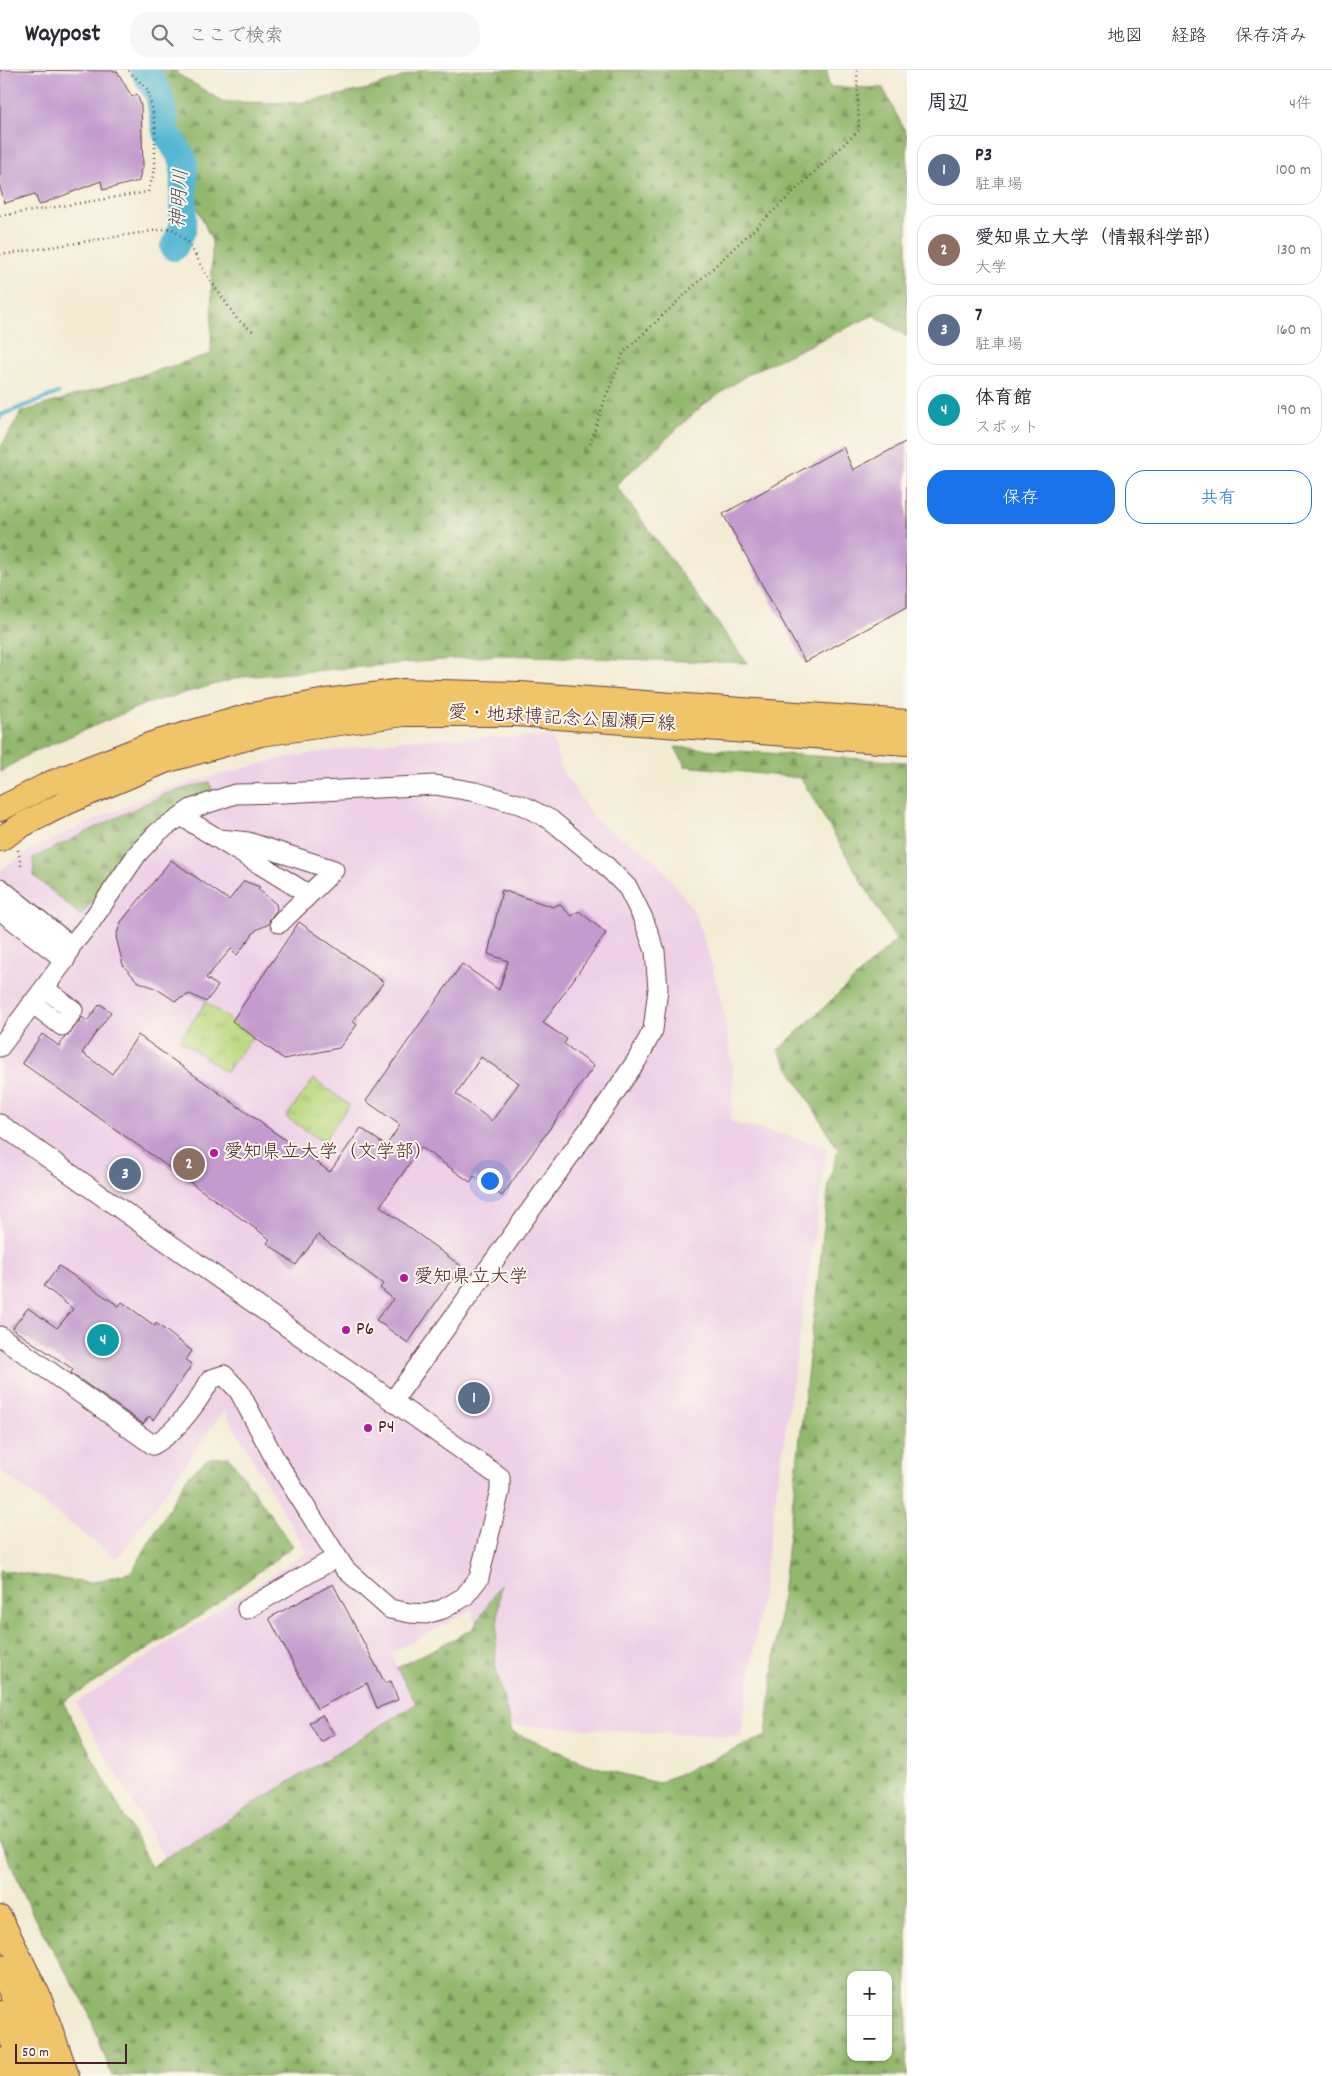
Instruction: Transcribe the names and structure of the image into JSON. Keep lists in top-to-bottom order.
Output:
{
  "streets": {
    "main road": ["愛・地球博記念公園瀬戸線"]
  },
  "water": ["神明川"],
  "places": [
    "愛知県立大学（文学部）",
    "愛知県立大学",
    "P6",
    "P4"
  ],
  "scale_bar": "50 m",
  "page": {
    "header": "Waypost",
    "search": "ここで検索",
    "nav": ["地図", "経路", "保存済み"],
    "heading": ["周辺", "4件"],
    "list": [
      {
        "mark": "1",
        "name": "P3",
        "note": "駐車場",
        "value": "100 m"
      },
      {
        "mark": "2",
        "name": "愛知県立大学（情報科学部）",
        "note": "大学",
        "value": "130 m"
      },
      {
        "mark": "3",
        "name": "7",
        "note": "駐車場",
        "value": "160 m"
      },
      {
        "mark": "4",
        "name": "体育館",
        "note": "スポット",
        "value": "190 m"
      }
    ],
    "buttons": ["保存", "共有"],
    "pins": [
      "2",
      "3",
      "4",
      "1"
    ],
    "map_buttons": ["+", "−"],
    "scale": "50 m"
  }
}
